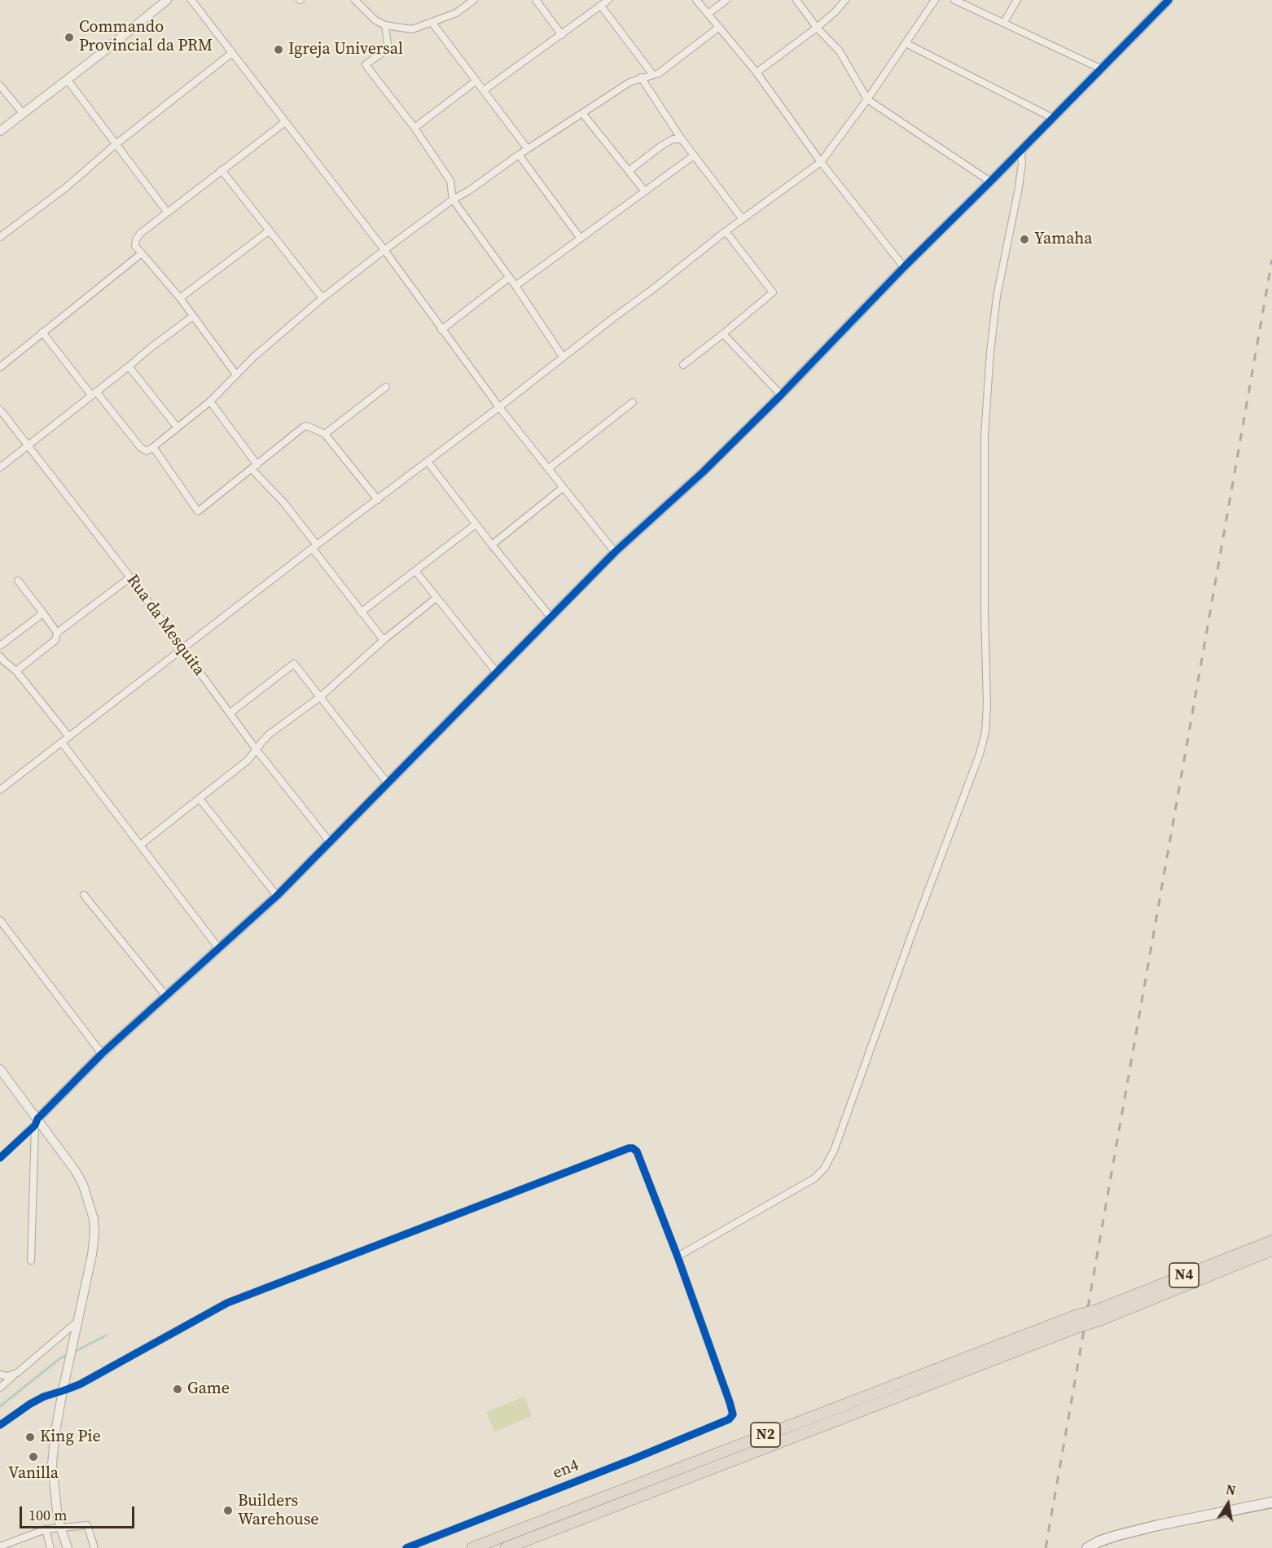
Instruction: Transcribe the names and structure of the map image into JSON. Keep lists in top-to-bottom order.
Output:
{
  "streets": {
    "highway": ["N4", "N2"],
    "street": ["Rua da Mesquita", "en4"]
  },
  "crossings": [
    ["N4", "N2"]
  ],
  "places": [
    "Commando Provincial da PRM",
    "Igreja Universal",
    "Yamaha",
    "Game",
    "King Pie",
    "Vanilla",
    "Builders Warehouse"
  ],
  "scale_bar": "100 m",
  "north": "top"
}
